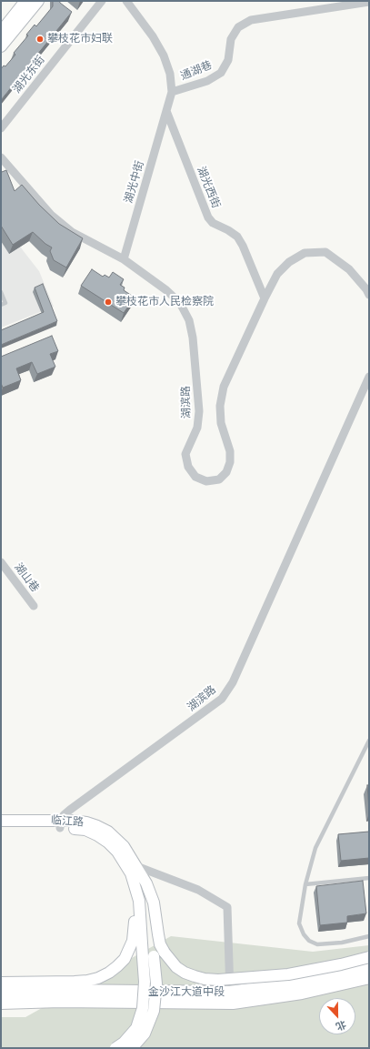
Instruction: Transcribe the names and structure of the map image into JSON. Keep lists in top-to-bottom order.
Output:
{
  "streets": {
    "main road": ["临江路", "金沙江大道中段"],
    "street": [
      "通湖巷",
      "湖光东街",
      "湖光中街",
      "湖光西街",
      "湖滨路",
      "湖山巷"
    ]
  },
  "crossings": [
    ["通湖巷", "湖光中街"],
    ["湖光中街", "湖光西街"],
    ["湖光中街", "湖滨路"],
    ["湖光西街", "湖滨路"],
    ["湖滨路", "临江路"]
  ],
  "places": ["攀枝花市妇联", "攀枝花市人民检察院"],
  "north": "bottom"
}
